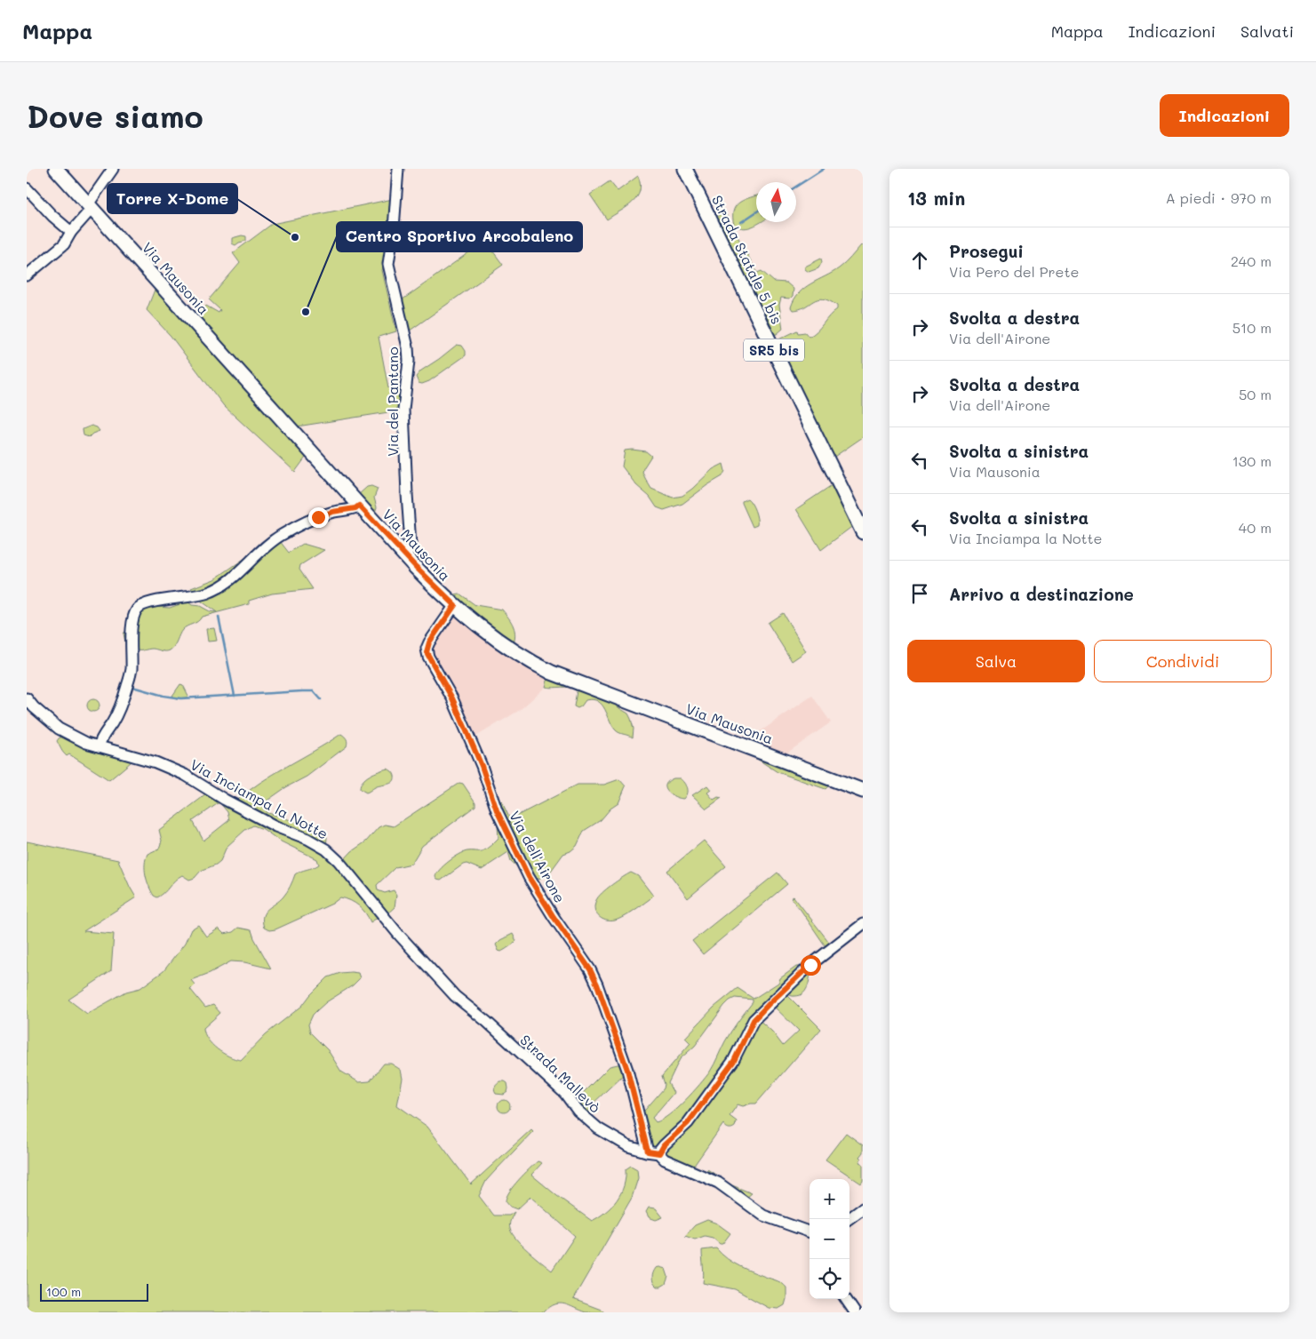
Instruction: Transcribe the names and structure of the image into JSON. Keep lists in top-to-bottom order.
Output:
{
  "streets": {
    "main road": ["Strada Statale 5 bis", "Via Mausonia", "SR5 bis"],
    "street": [
      "Via del Pantano",
      "Via Inciampa la Notte",
      "Via dell'Airone",
      "Strada Mallevò"
    ]
  },
  "crossings": [
    ["Via Mausonia", "Via del Pantano"],
    ["Via Mausonia", "Via dell'Airone"],
    ["Via Inciampa la Notte", "Strada Mallevò"],
    ["Via dell'Airone", "Strada Mallevò"]
  ],
  "places": ["Torre X-Dome", "Centro Sportivo Arcobaleno"],
  "scale_bar": "100 m",
  "north": "top",
  "page": {
    "header": "Mappa",
    "nav": ["Mappa", "Indicazioni", "Salvati"],
    "buttons": [
      "Indicazioni",
      ["Salva", "Condividi"]
    ],
    "title": "Dove siamo",
    "heading": ["13 min", "A piedi · 970 m"],
    "list": [
      ["Prosegui", "Via Pero del Prete", "240 m"],
      ["Svolta a destra", "Via dell'Airone", "510 m"],
      ["Svolta a destra", "Via dell'Airone", "50 m"],
      ["Svolta a sinistra", "Via Mausonia", "130 m"],
      ["Svolta a sinistra", "Via Inciampa la Notte", "40 m"],
      "Arrivo a destinazione"
    ],
    "map_buttons": ["+", "−"],
    "scale": "100 m"
  }
}
